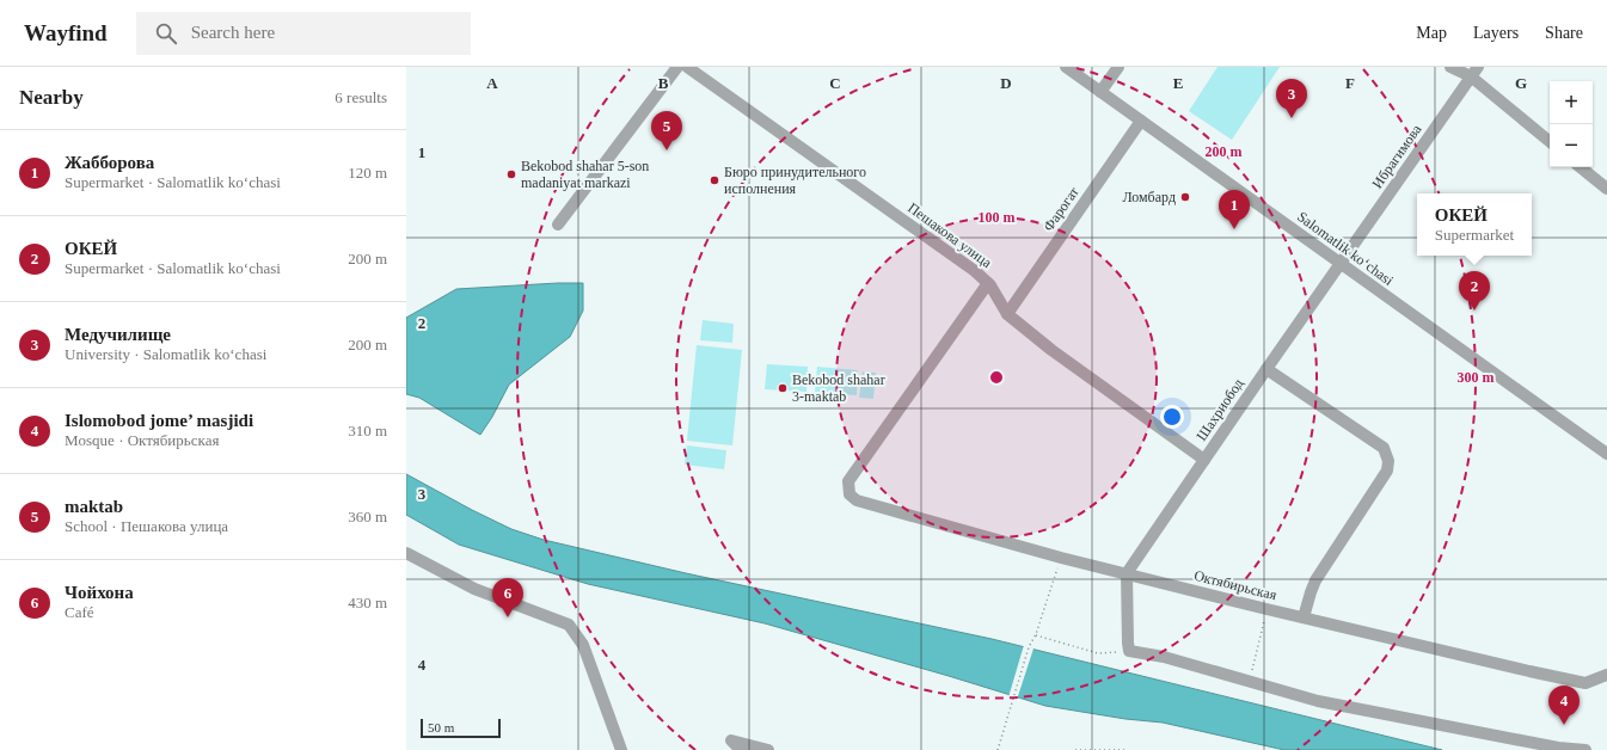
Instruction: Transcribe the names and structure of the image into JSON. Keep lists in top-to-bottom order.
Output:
{
  "streets": {
    "street": [
      "Ибрагимова",
      "Фарогат",
      "Пешакова улица",
      "Salomatlik ko‘chasi",
      "Шахриобод",
      "Октябирьская"
    ]
  },
  "crossings": [
    ["Ибрагимова", "Salomatlik ko‘chasi"],
    ["Ибрагимова", "Шахриобод"],
    ["Фарогат", "Пешакова улица"],
    ["Фарогат", "Salomatlik ko‘chasi"],
    ["Пешакова улица", "Шахриобод"],
    ["Пешакова улица", "Октябирьская"],
    ["Salomatlik ko‘chasi", "Шахриобод"],
    ["Шахриобод", "Октябирьская"]
  ],
  "places": [
    "Bekobod shahar 5-son madaniyat markazi",
    "Бюро принудительного исполнения",
    "Ломбард",
    "Bekobod shahar 3-maktab"
  ],
  "scale_bar": "50 m",
  "page": {
    "header": "Wayfind",
    "search": "Search here",
    "nav": ["Map", "Layers", "Share"],
    "heading": ["Nearby", "6 results"],
    "pins": [
      "3",
      "5",
      "1",
      "2",
      "6",
      "4"
    ],
    "map_buttons": ["+", "−"],
    "list": [
      {
        "mark": "1",
        "name": "Жабборова",
        "note": "Supermarket · Salomatlik ko‘chasi",
        "value": "120 m"
      },
      {
        "mark": "2",
        "name": "ОКЕЙ",
        "note": "Supermarket · Salomatlik ko‘chasi",
        "value": "200 m"
      },
      {
        "mark": "3",
        "name": "Медучилище",
        "note": "University · Salomatlik ko‘chasi",
        "value": "200 m"
      },
      {
        "mark": "4",
        "name": "Islomobod jome’ masjidi",
        "note": "Mosque · Октябирьская",
        "value": "310 m"
      },
      {
        "mark": "5",
        "name": "maktab",
        "note": "School · Пешакова улица",
        "value": "360 m"
      },
      {
        "mark": "6",
        "name": "Чойхона",
        "note": "Café",
        "value": "430 m"
      }
    ],
    "popup": ["ОКЕЙ", "Supermarket"],
    "scale": "50 m"
  },
  "grid": {
    "columns": [
      "A",
      "B",
      "C",
      "D",
      "E",
      "F",
      "G"
    ],
    "rows": [
      "1",
      "2",
      "3",
      "4"
    ]
  },
  "rings": ["200 m", "100 m", "300 m"]
}
